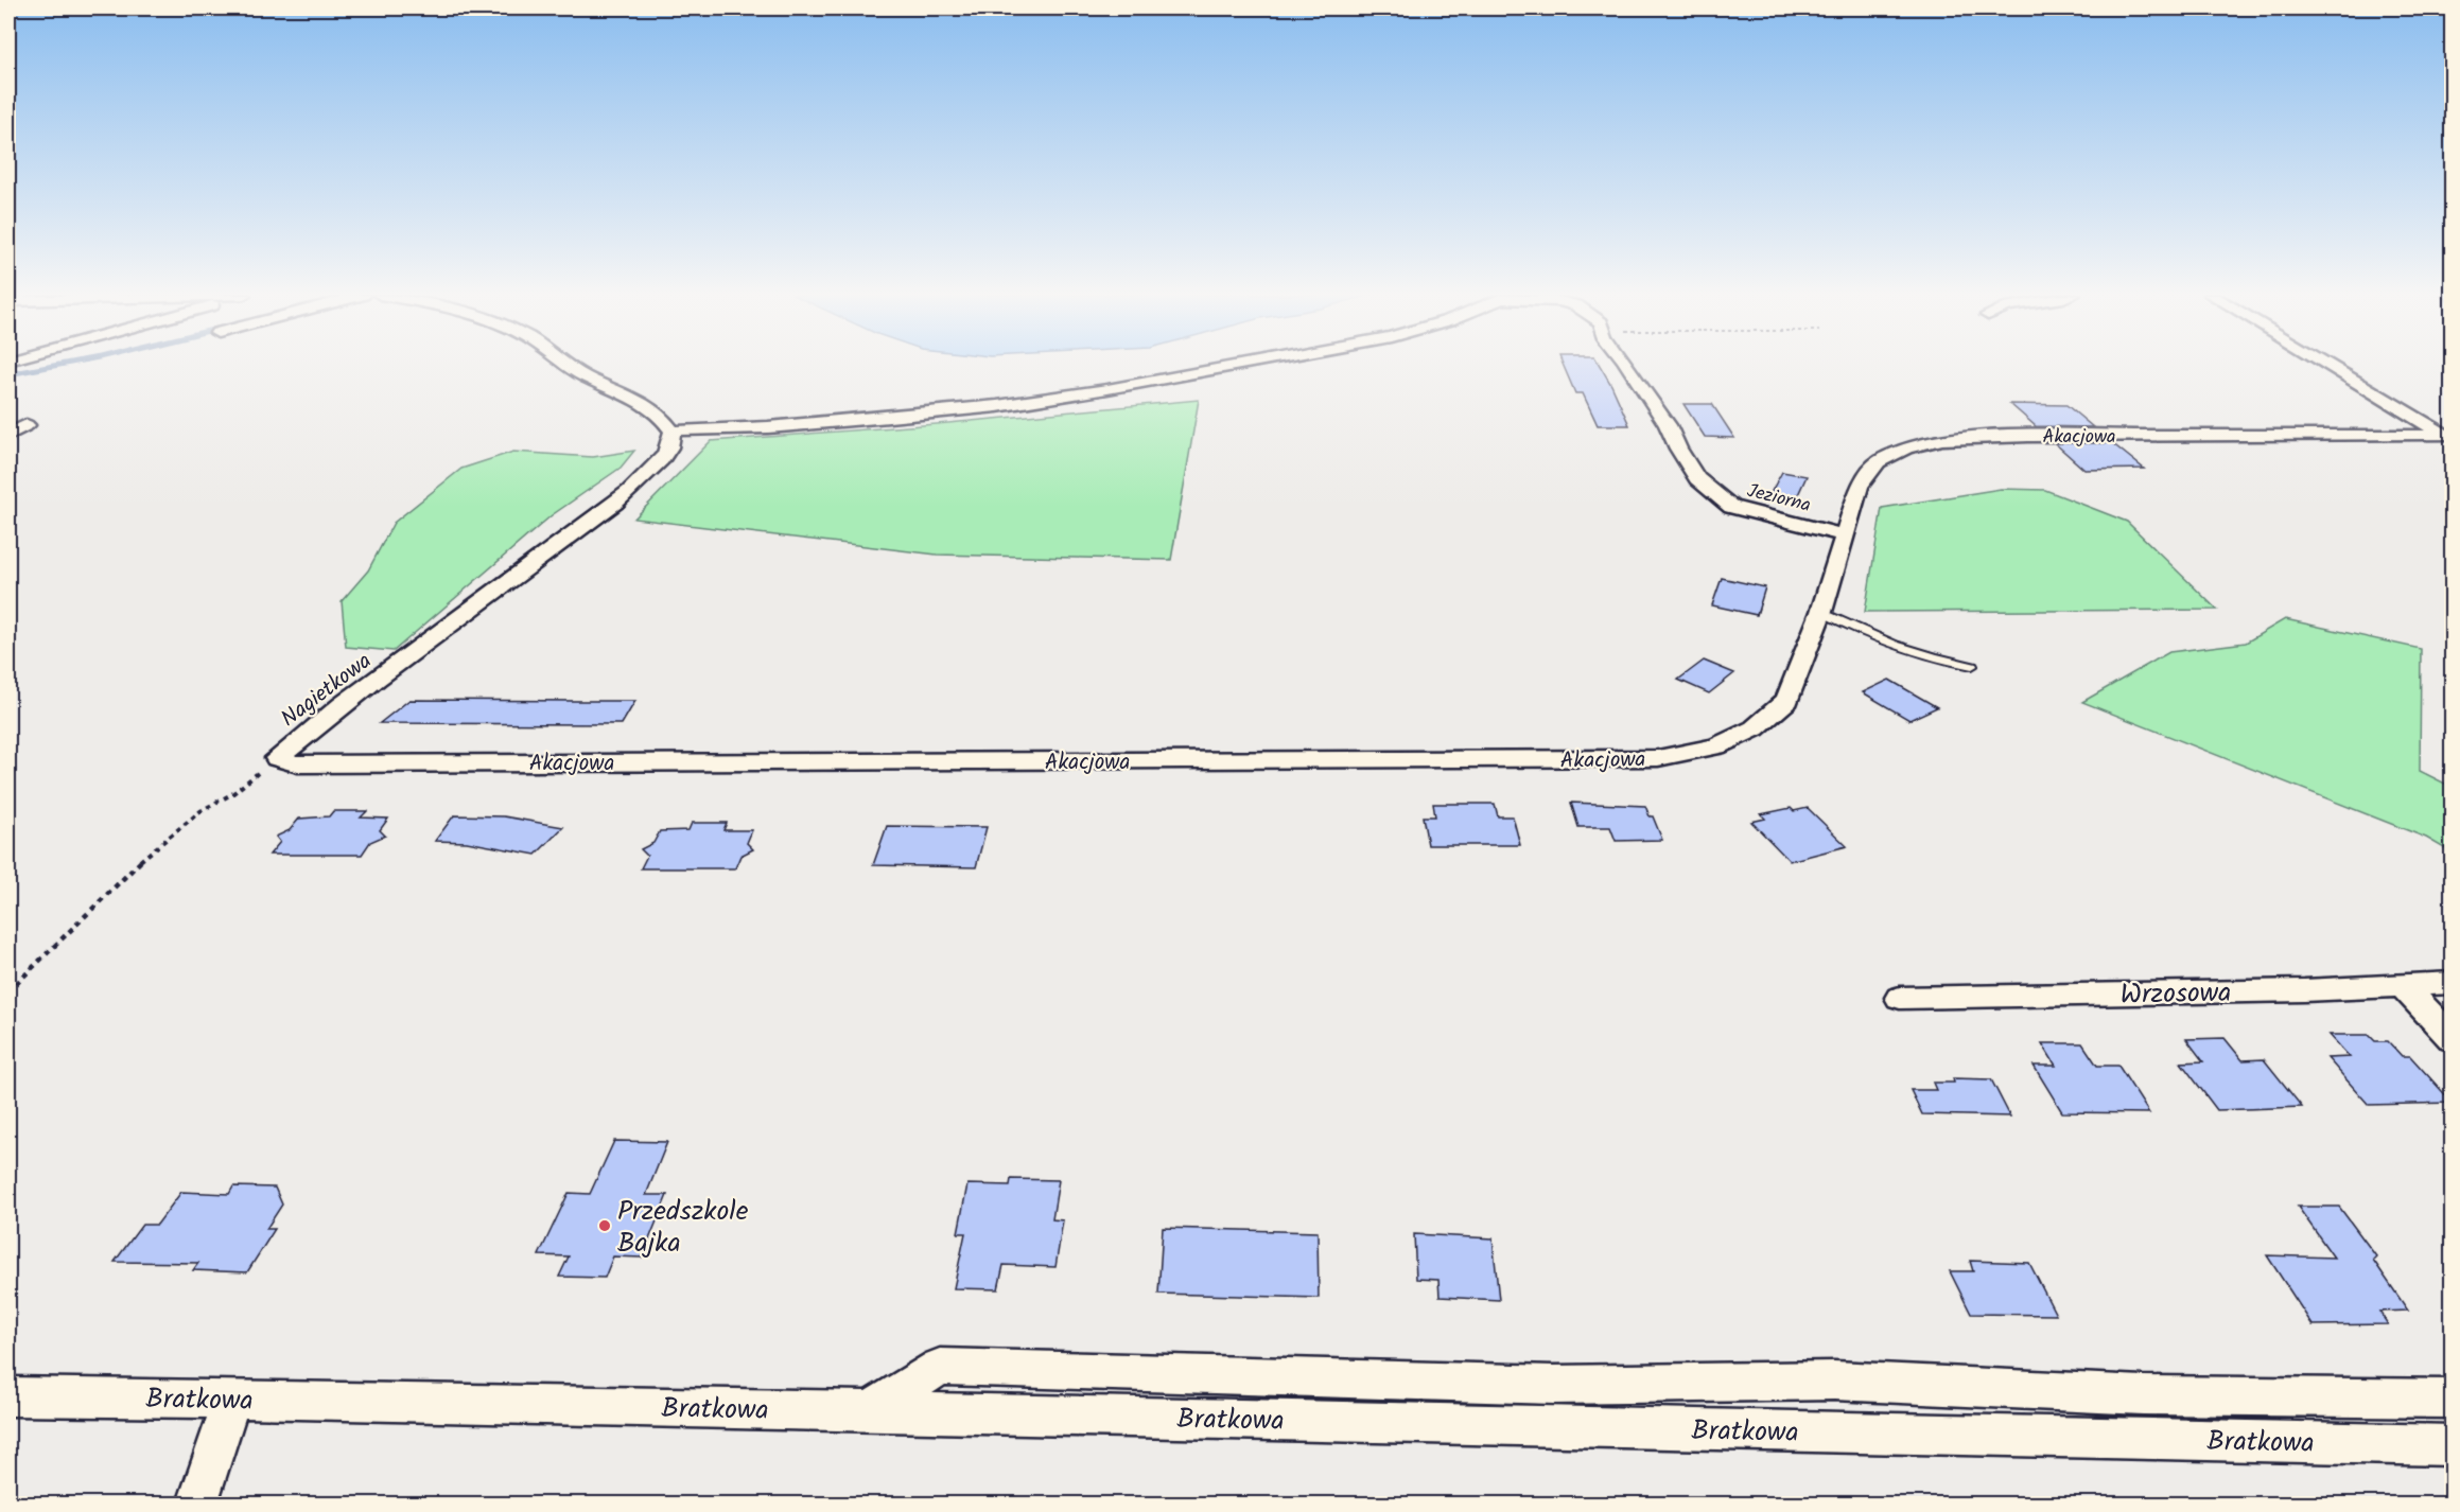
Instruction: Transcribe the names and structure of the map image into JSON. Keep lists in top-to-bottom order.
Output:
{
  "streets": {
    "street": [
      "Akacjowa",
      "Jeziorna",
      "Nagietkowa",
      "Wrzosowa",
      "Bratkowa"
    ]
  },
  "crossings": [
    ["Akacjowa", "Jeziorna"],
    ["Akacjowa", "Nagietkowa"]
  ],
  "places": ["Przedszkole Bajka"]
}
